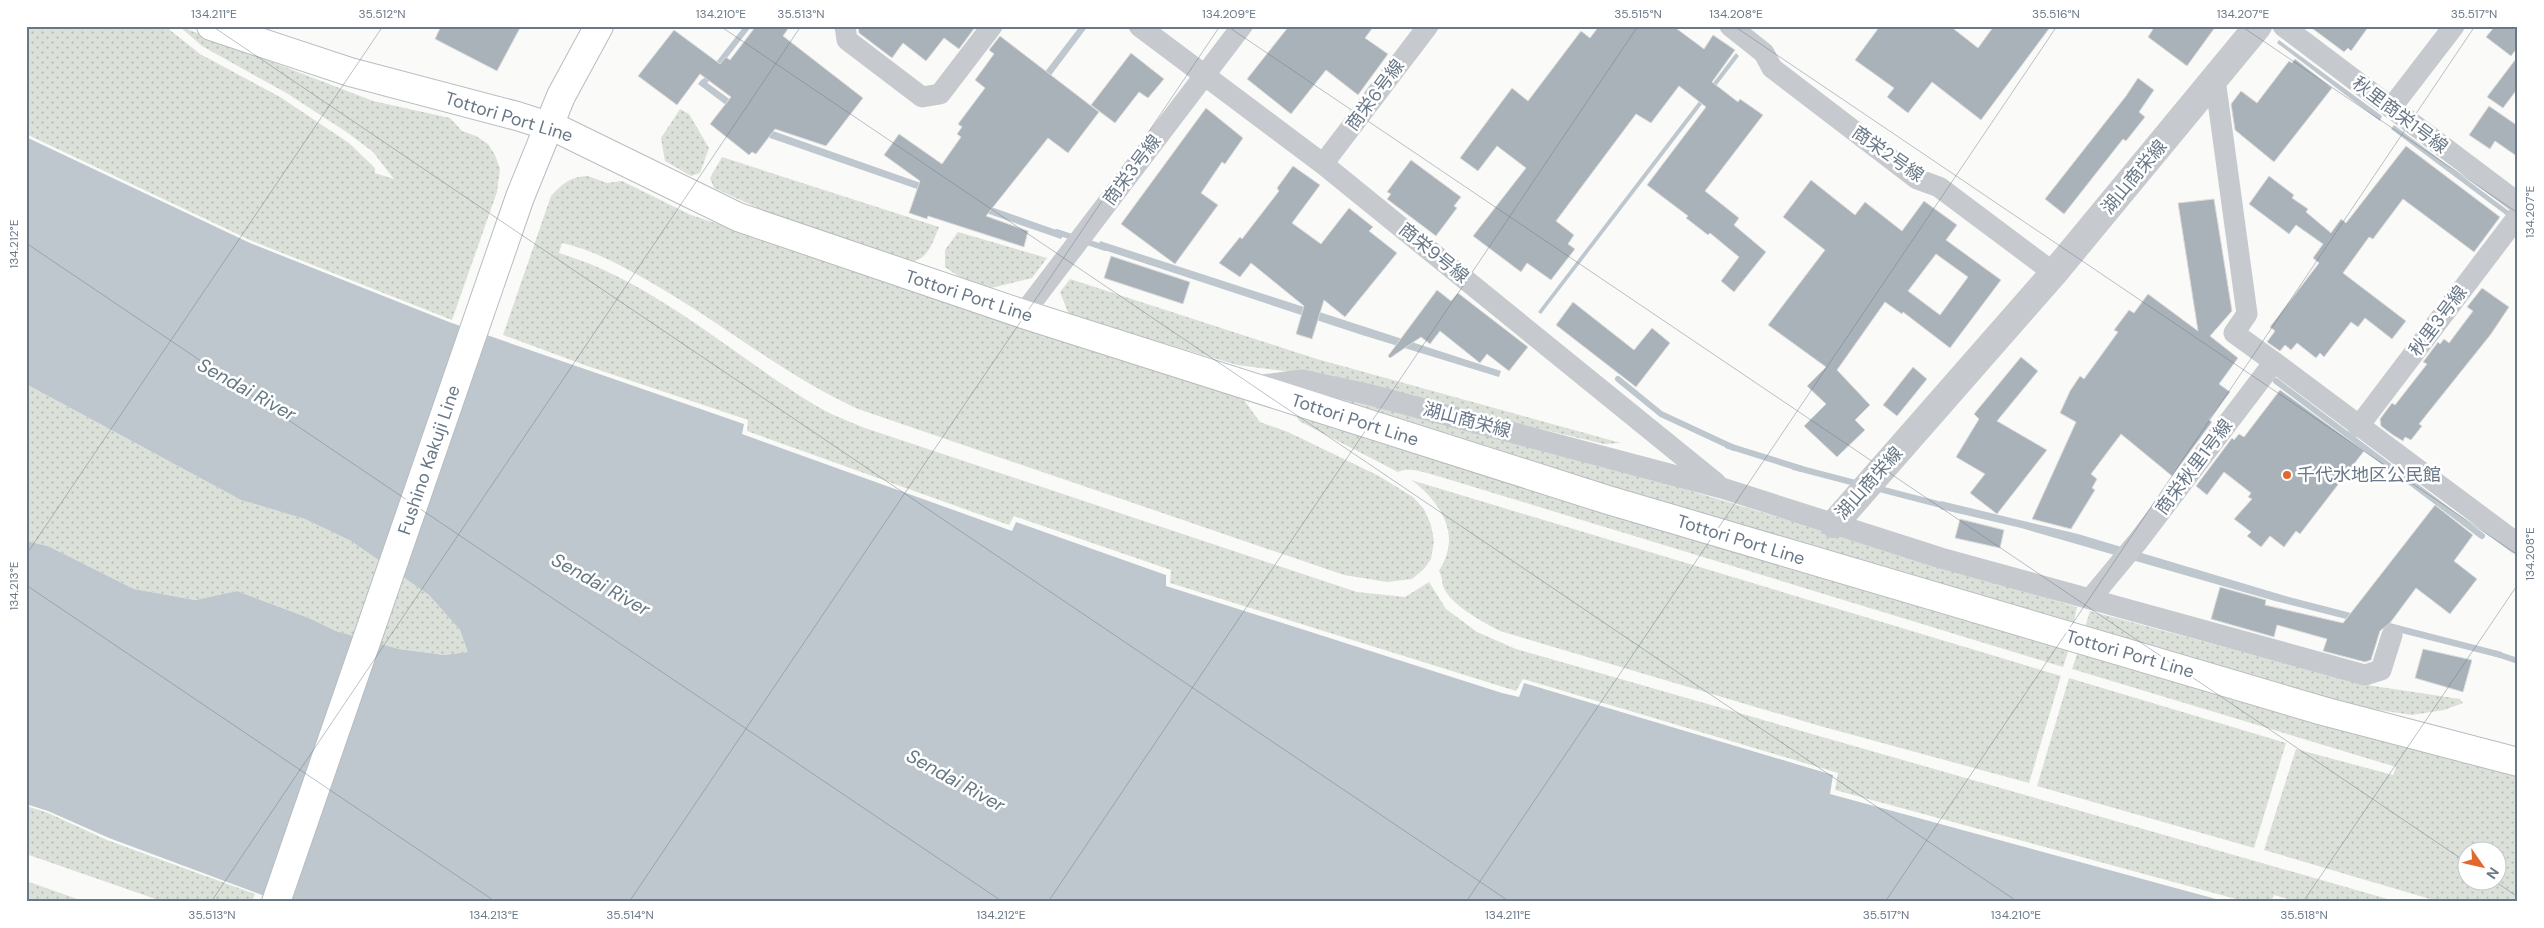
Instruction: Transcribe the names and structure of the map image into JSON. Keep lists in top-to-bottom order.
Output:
{
  "streets": {
    "main road": ["Tottori Port Line", "Fushino Kakuji Line"],
    "street": [
      "商栄6号線",
      "秋里商栄1号線",
      "商栄2号線",
      "商栄3号線",
      "湖山商栄線",
      "商栄9号線",
      "秋里3号線",
      "商栄秋里1号線"
    ]
  },
  "crossings": [
    ["商栄6号線", "商栄9号線"],
    ["Tottori Port Line", "商栄3号線"],
    ["Tottori Port Line", "湖山商栄線"],
    ["Tottori Port Line", "Fushino Kakuji Line"],
    ["商栄2号線", "湖山商栄線"],
    ["商栄3号線", "商栄9号線"],
    ["湖山商栄線", "商栄9号線"]
  ],
  "water": ["Sendai River"],
  "places": ["千代水地区公民館"],
  "north": "bottom right",
  "coordinates": [
    "134.211°E",
    "35.512°N",
    "134.210°E",
    "35.513°N",
    "134.209°E",
    "35.515°N",
    "134.208°E",
    "35.516°N",
    "134.207°E",
    "35.517°N",
    "134.212°E",
    "134.213°E",
    "35.514°N",
    "35.518°N"
  ]
}
